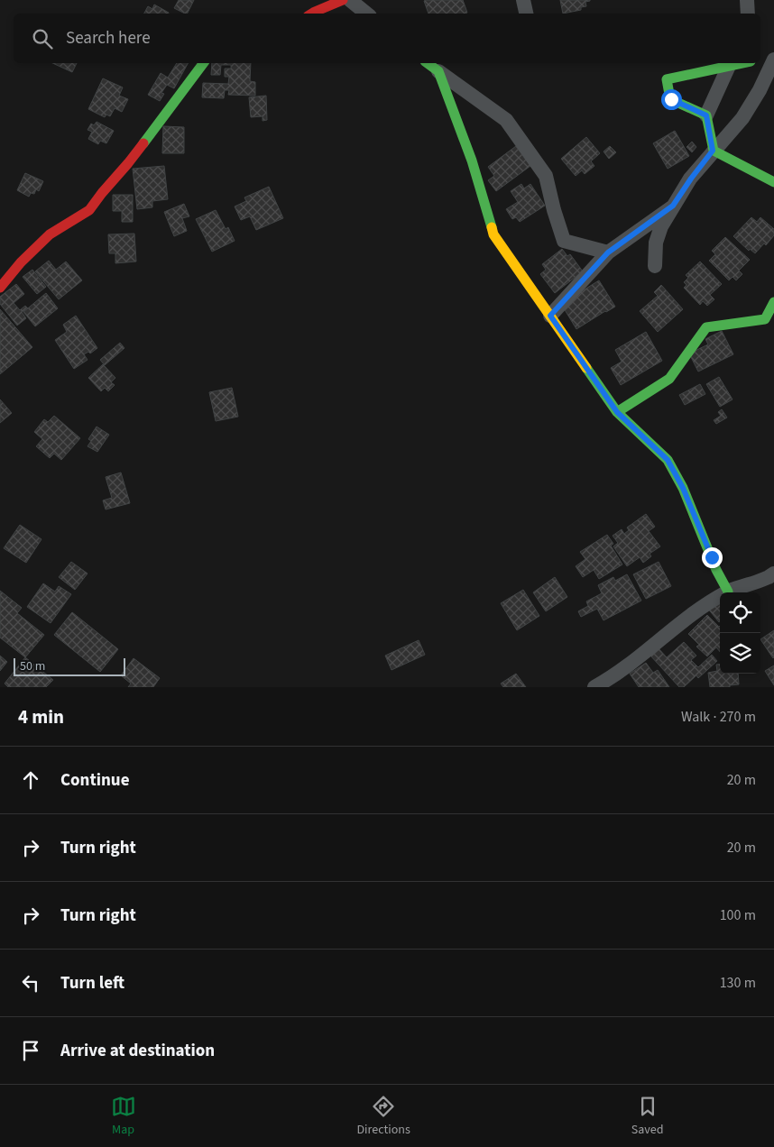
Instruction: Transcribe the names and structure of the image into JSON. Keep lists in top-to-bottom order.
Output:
{
  "scale_bar": "50 m",
  "page": {
    "search": "Search here",
    "scale": "50 m",
    "heading": ["4 min", "Walk · 270 m"],
    "list": [
      ["Continue", "20 m"],
      ["Turn right", "20 m"],
      ["Turn right", "100 m"],
      ["Turn left", "130 m"],
      "Arrive at destination"
    ],
    "nav": ["Map", "Directions", "Saved"]
  }
}
